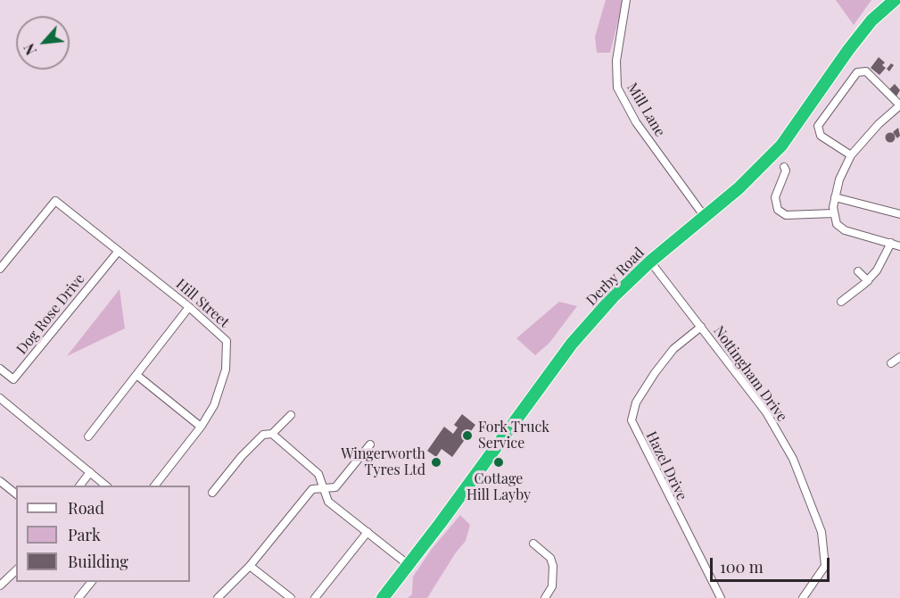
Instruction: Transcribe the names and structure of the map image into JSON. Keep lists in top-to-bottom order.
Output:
{
  "streets": {
    "highway": ["Derby Road"],
    "street": [
      "Mill Lane",
      "Hill Street",
      "Dog Rose Drive",
      "Nottingham Drive",
      "Hazel Drive"
    ]
  },
  "crossings": [
    ["Mill Lane", "Derby Road"],
    ["Derby Road", "Nottingham Drive"],
    ["Hill Street", "Dog Rose Drive"],
    ["Nottingham Drive", "Hazel Drive"]
  ],
  "places": ["Fork Truck Service", "Wingerworth Tyres Ltd", "Cottage Hill Layby"],
  "legend": ["Road", "Park", "Building"],
  "scale_bar": "100 m",
  "north": "bottom left"
}
